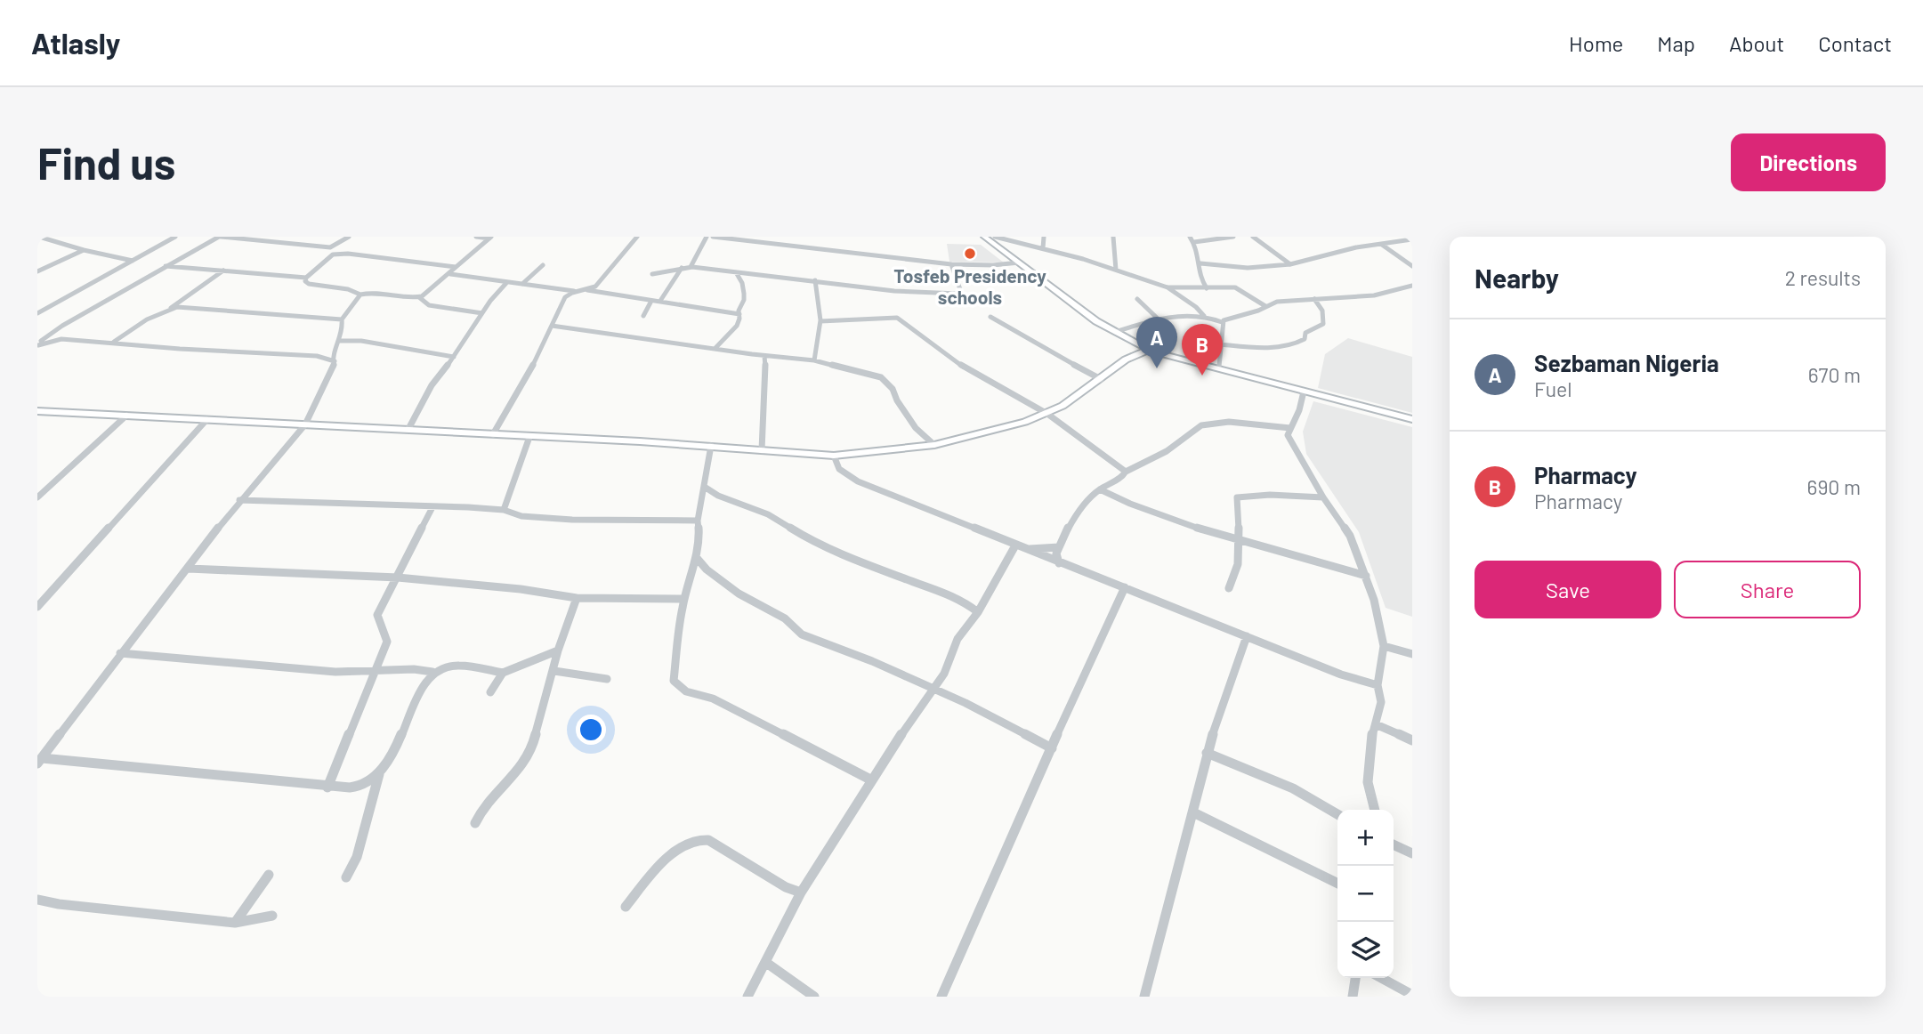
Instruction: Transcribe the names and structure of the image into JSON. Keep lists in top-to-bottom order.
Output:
{
  "places": ["Tosfeb Presidency schools"],
  "page": {
    "header": "Atlasly",
    "nav": [
      "Home",
      "Map",
      "About",
      "Contact"
    ],
    "buttons": [
      "Directions",
      ["Save", "Share"]
    ],
    "title": "Find us",
    "heading": ["Nearby", "2 results"],
    "pins": ["A", "B"],
    "list": [
      {
        "mark": "A",
        "name": "Sezbaman Nigeria",
        "note": "Fuel",
        "value": "670 m"
      },
      {
        "mark": "B",
        "name": "Pharmacy",
        "note": "Pharmacy",
        "value": "690 m"
      }
    ],
    "map_buttons": ["+", "−"]
  }
}
